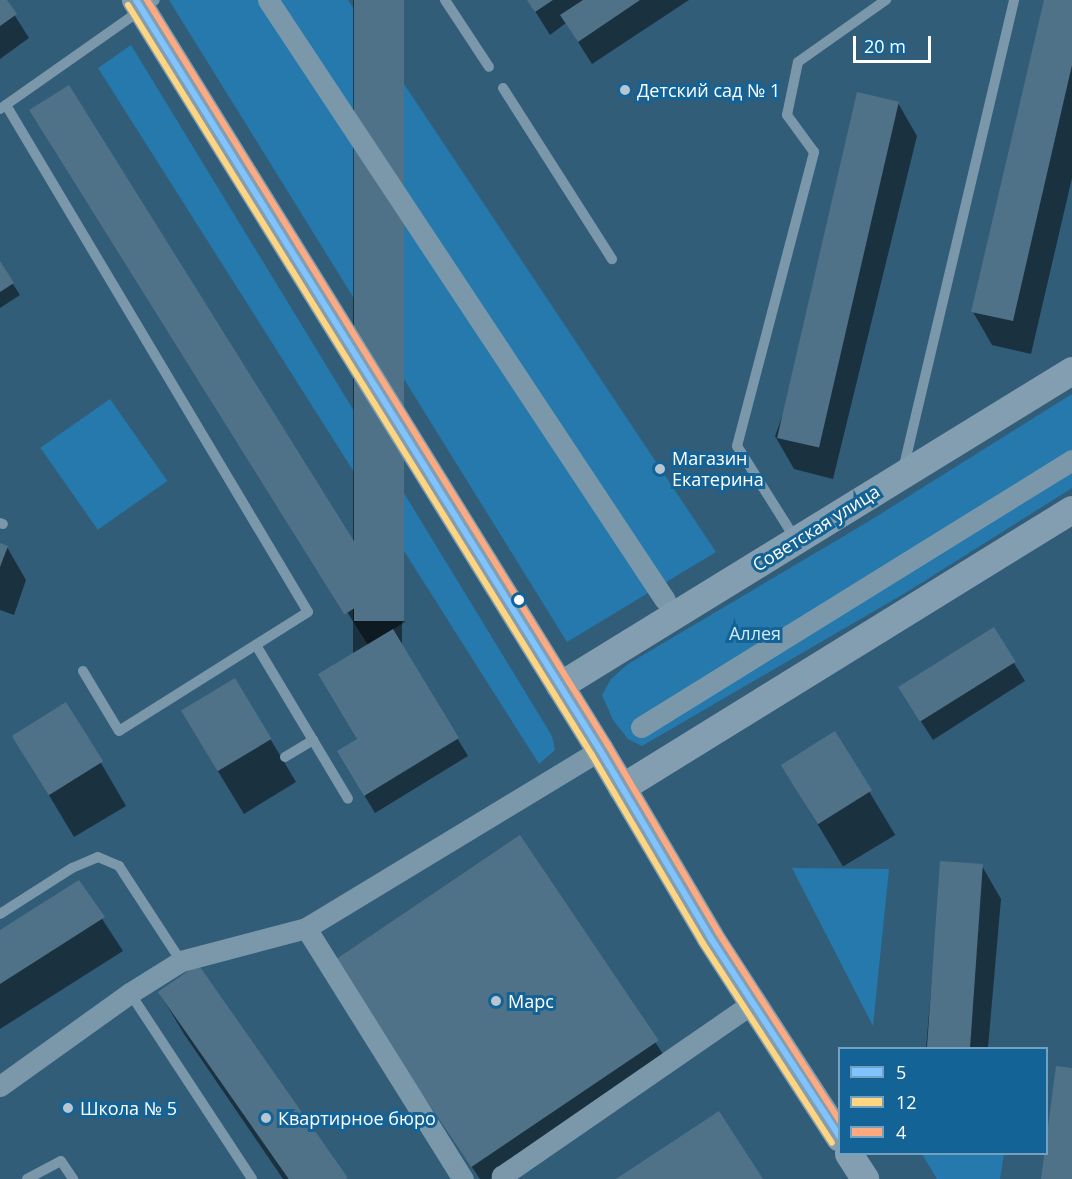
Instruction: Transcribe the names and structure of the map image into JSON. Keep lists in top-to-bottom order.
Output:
{
  "streets": {
    "main road": ["Советская улица"]
  },
  "parks": ["Аллея"],
  "places": [
    "Детский сад № 1",
    "Магазин Екатерина",
    "Марс",
    "Школа № 5",
    "Квартирное бюро"
  ],
  "lines": ["transit line 5", "transit line 4", "transit line 12"],
  "legend": ["5", "12", "4"],
  "scale_bar": "20 m"
}
